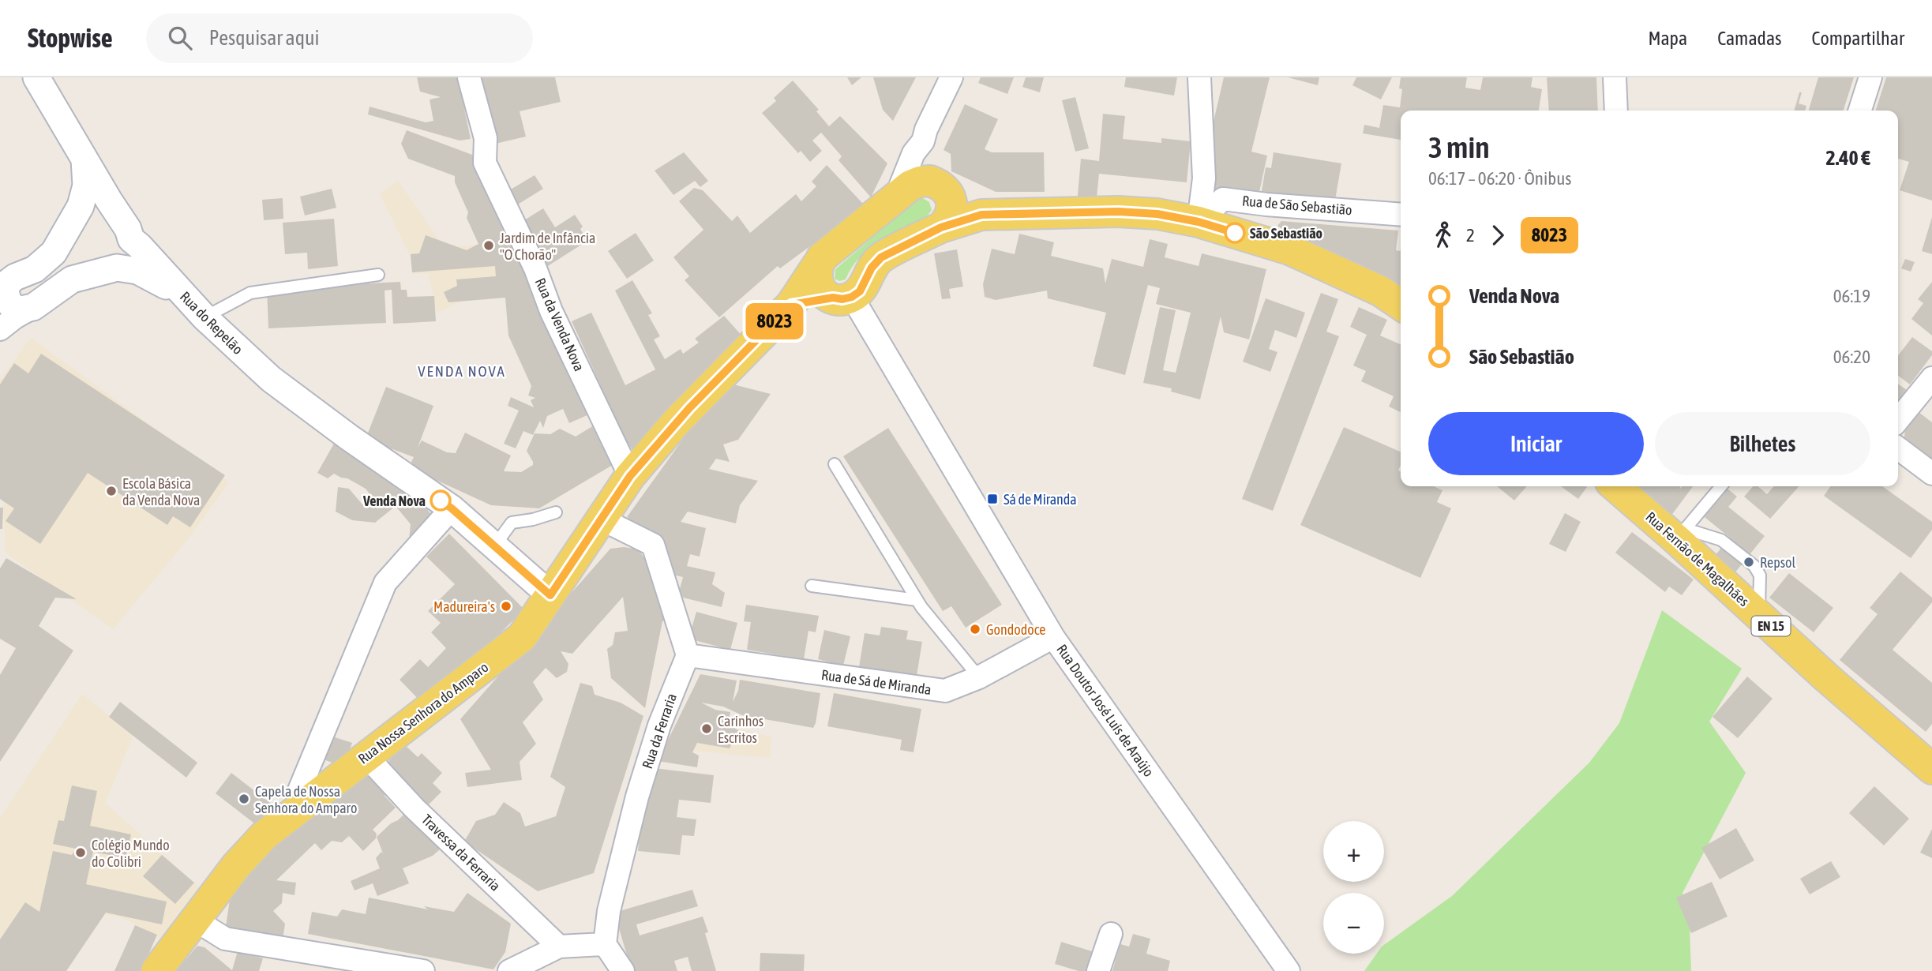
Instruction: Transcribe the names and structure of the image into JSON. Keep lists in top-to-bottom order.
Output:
{
  "streets": {
    "main road": ["Rua Fernão de Magalhães", "EN 15", "Rua Nossa Senhora do Amparo"],
    "street": [
      "Rua de São Sebastião",
      "Rua do Repelão",
      "Rua da Venda Nova",
      "Rua de Sá de Miranda",
      "Rua Doutor José Luís de Araújo",
      "Rua da Ferraria",
      "Travessa da Ferraria"
    ]
  },
  "crossings": [
    ["Rua do Repelão", "Rua Nossa Senhora do Amparo"],
    ["Rua da Venda Nova", "Rua Nossa Senhora do Amparo"],
    ["Rua de Sá de Miranda", "Rua Doutor José Luís de Araújo"],
    ["Rua de Sá de Miranda", "Rua da Ferraria"],
    ["Rua Nossa Senhora do Amparo", "Travessa da Ferraria"]
  ],
  "districts": ["VENDA NOVA"],
  "places": {
    "other": [
      "São Sebastião",
      "Jardim de Infância \"O Chorão\"",
      "Escola Básica da Venda Nova",
      "Venda Nova",
      "Repsol",
      "Madureira's",
      "Gondodoce",
      "Carinhos Escritos",
      "Capela de Nossa Senhora do Amparo",
      "Colégio Mundo do Colibri"
    ],
    "transit": ["Sá de Miranda"]
  },
  "lines": ["bus line 8023"],
  "page": {
    "header": "Stopwise",
    "search": "Pesquisar aqui",
    "nav": ["Mapa", "Camadas", "Compartilhar"],
    "on_map": "8023",
    "heading": ["3 min", "06:17 – 06:20 · Ônibus", "2.40 €"],
    "legs": ["2", "8023"],
    "list": [
      {
        "name": "Venda Nova",
        "value": "06:19"
      },
      {
        "name": "São Sebastião",
        "value": "06:20"
      }
    ],
    "buttons": ["Iniciar", "Bilhetes"],
    "map_buttons": ["+", "−"]
  }
}
